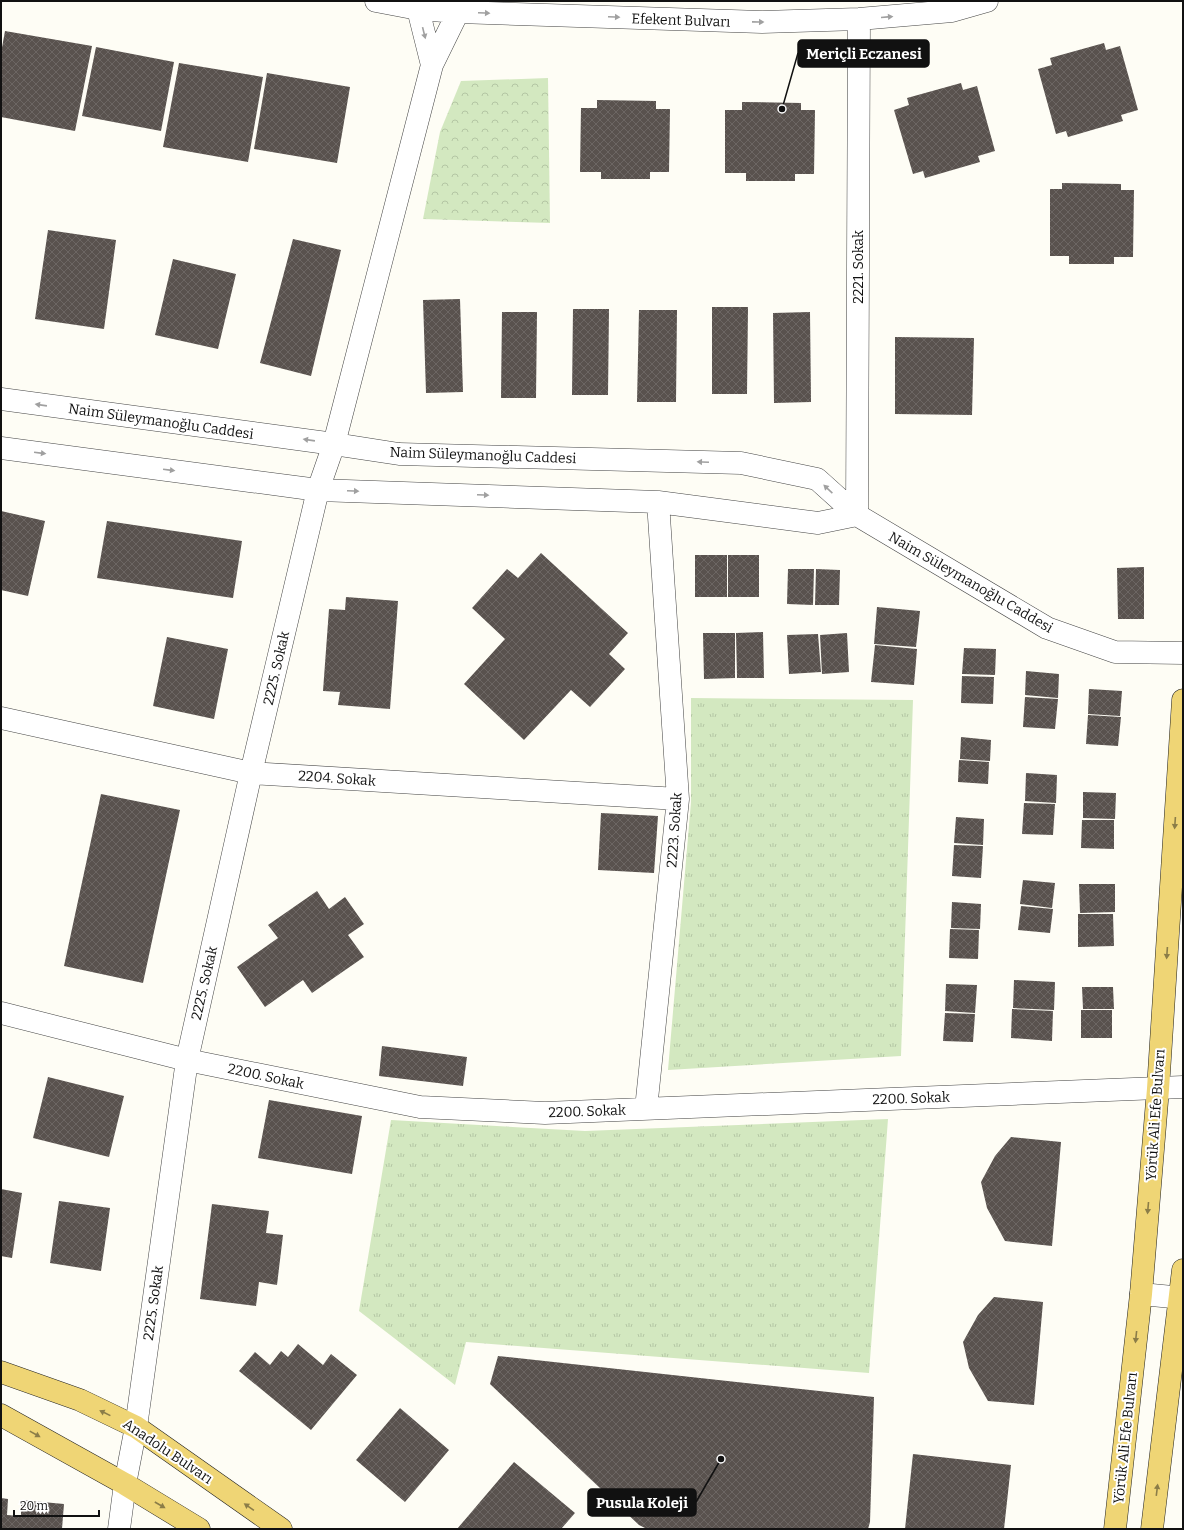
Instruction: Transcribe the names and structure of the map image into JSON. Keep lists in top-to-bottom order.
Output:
{
  "streets": {
    "main road": ["Yörük Ali Efe Bulvarı", "Anadolu Bulvarı"],
    "street": [
      "Efekent Bulvarı",
      "2221. Sokak",
      "Naim Süleymanoğlu Caddesi",
      "2225. Sokak",
      "2204. Sokak",
      "2223. Sokak",
      "2200. Sokak"
    ]
  },
  "crossings": [
    ["Efekent Bulvarı", "2221. Sokak"],
    ["Efekent Bulvarı", "2225. Sokak"],
    ["2221. Sokak", "Naim Süleymanoğlu Caddesi"],
    ["Naim Süleymanoğlu Caddesi", "2225. Sokak"],
    ["2225. Sokak", "2204. Sokak"],
    ["2225. Sokak", "2200. Sokak"],
    ["2225. Sokak", "Anadolu Bulvarı"],
    ["2204. Sokak", "2223. Sokak"],
    ["2223. Sokak", "2200. Sokak"],
    ["2200. Sokak", "Yörük Ali Efe Bulvarı"]
  ],
  "one_way": ["Efekent Bulvarı"],
  "places": ["Meriçli Eczanesi", "Pusula Koleji"],
  "scale_bar": "20 m"
}
